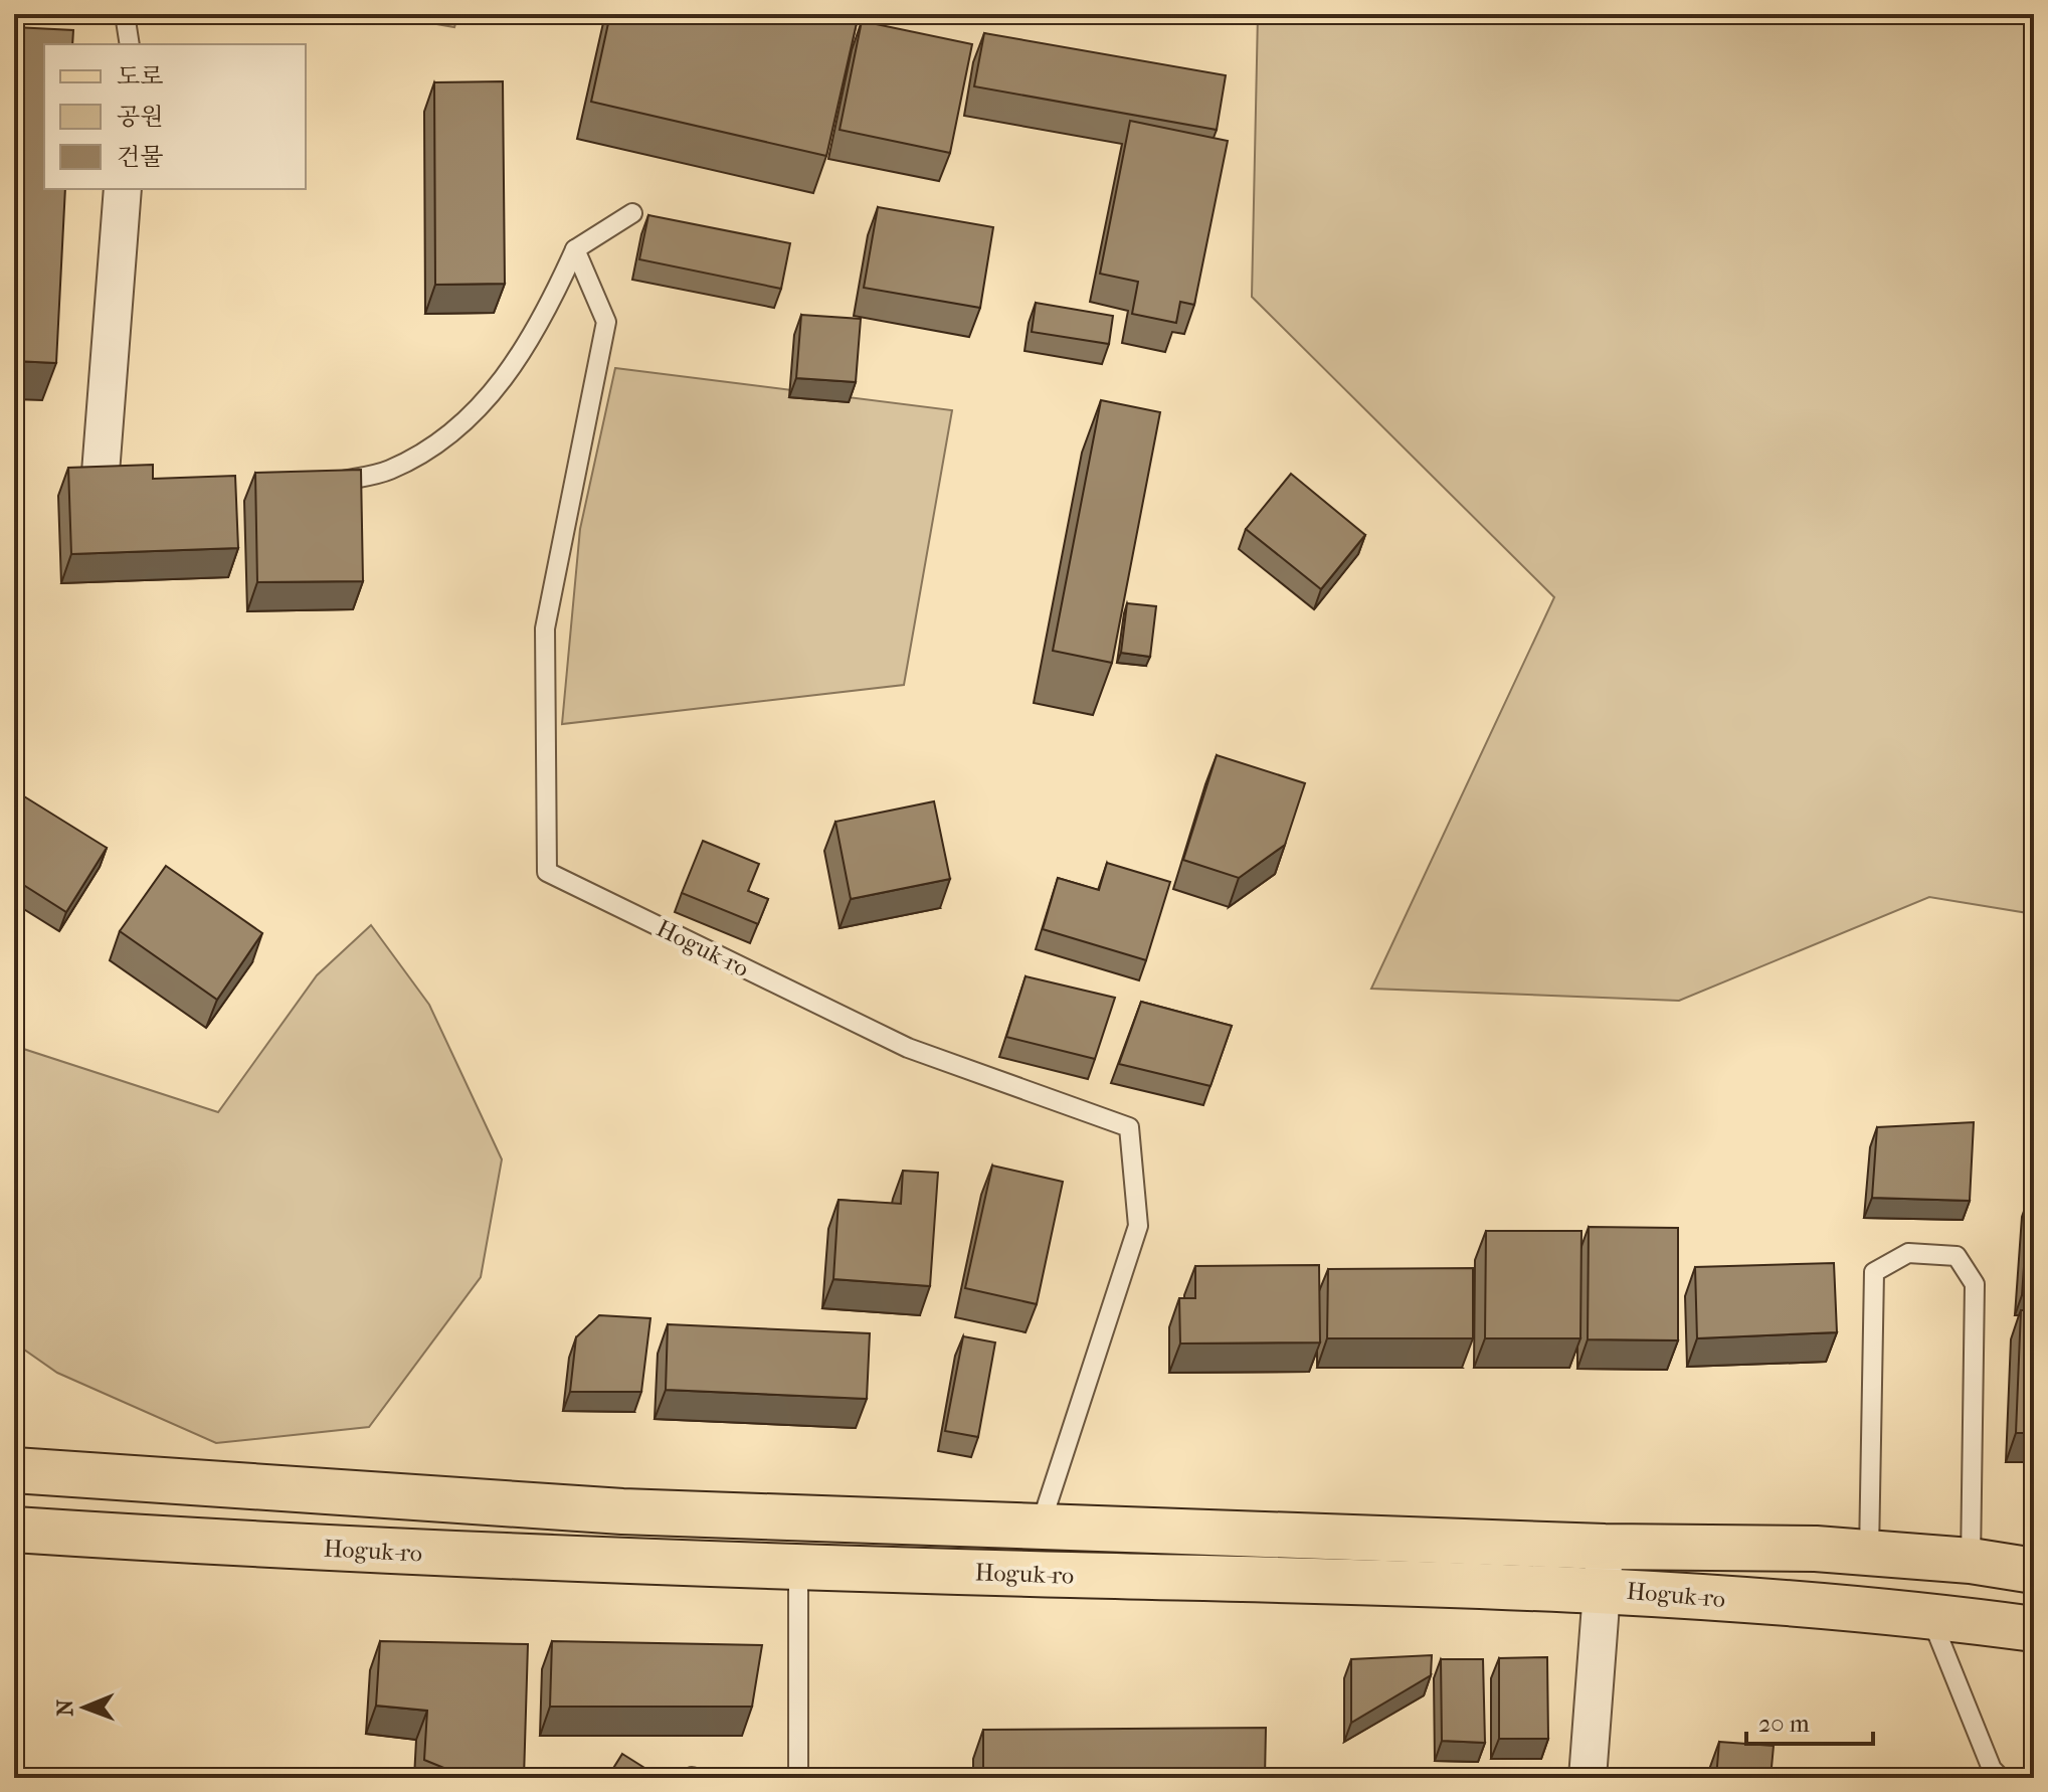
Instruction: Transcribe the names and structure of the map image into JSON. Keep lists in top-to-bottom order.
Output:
{
  "streets": {
    "main road": ["Hoguk-ro"]
  },
  "legend": ["도로", "공원", "건물"],
  "scale_bar": "20 m",
  "north": "left"
}
